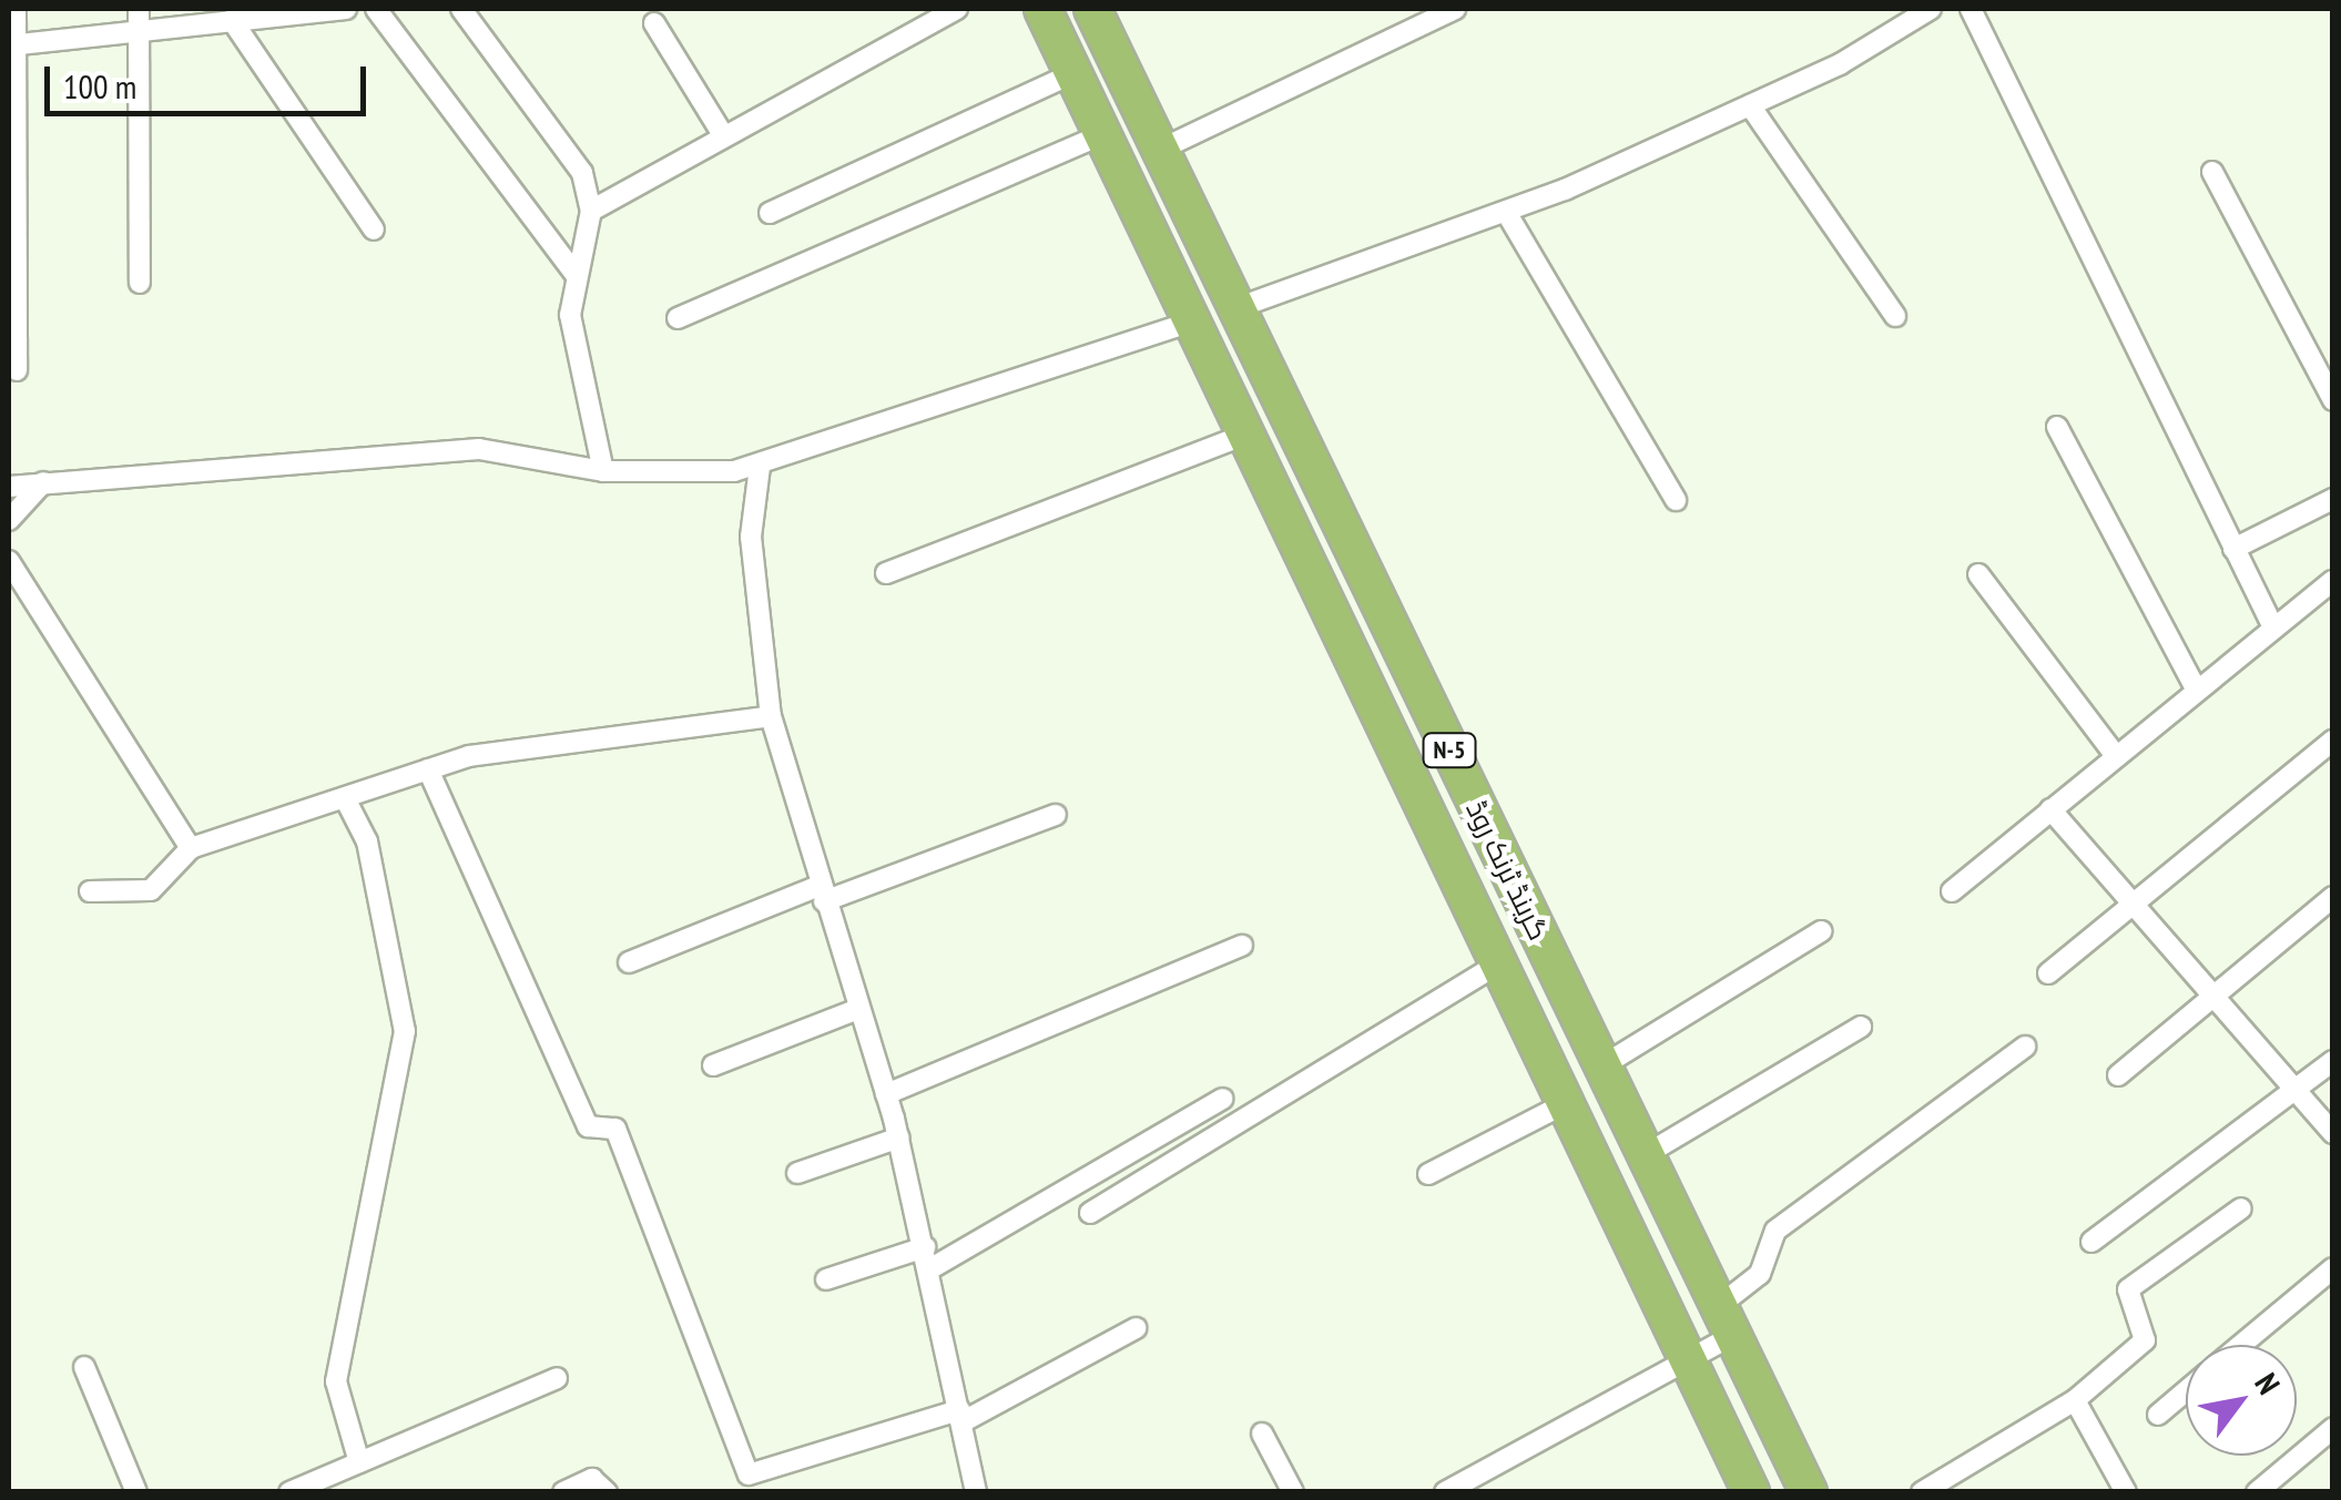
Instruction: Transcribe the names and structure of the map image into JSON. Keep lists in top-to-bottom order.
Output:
{
  "streets": {
    "highway": ["N-5", "گرینڈ ٹرنک روڈ"]
  },
  "scale_bar": "100 m",
  "north": "top right"
}
